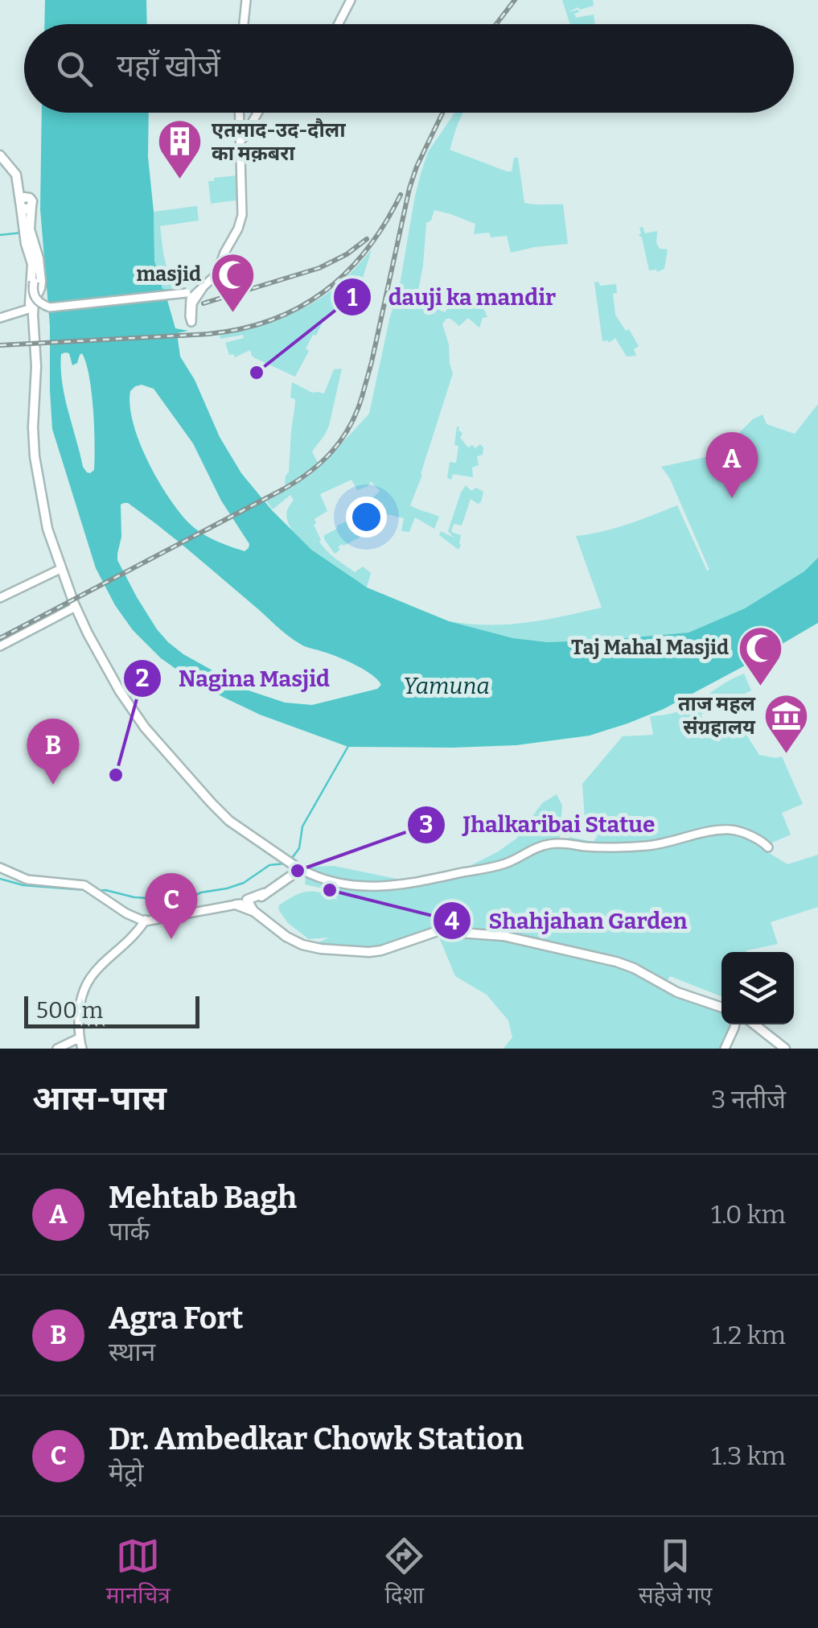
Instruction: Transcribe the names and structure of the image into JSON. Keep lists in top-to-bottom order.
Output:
{
  "water": ["Yamuna"],
  "places": {
    "building": ["एतमाद-उद-दौला का मक़बरा"],
    "mosque": ["masjid", "Taj Mahal Masjid"],
    "other": [
      "dauji ka mandir",
      "Nagina Masjid",
      "Jhalkaribai Statue",
      "Shahjahan Garden"
    ],
    "museum": ["ताज महल संग्रहालय"]
  },
  "scale_bar": "500 m",
  "page": {
    "search": "यहाँ खोजें",
    "pins": ["A", "B", "C"],
    "scale": "500 m",
    "heading": ["आस-पास", "3 नतीजे"],
    "list": [
      {
        "mark": "A",
        "name": "Mehtab Bagh",
        "note": "पार्क",
        "value": "1.0 km"
      },
      {
        "mark": "B",
        "name": "Agra Fort",
        "note": "स्थान",
        "value": "1.2 km"
      },
      {
        "mark": "C",
        "name": "Dr. Ambedkar Chowk Station",
        "note": "मेट्रो",
        "value": "1.3 km"
      }
    ],
    "nav": ["मानचित्र", "दिशा", "सहेजे गए"]
  }
}
